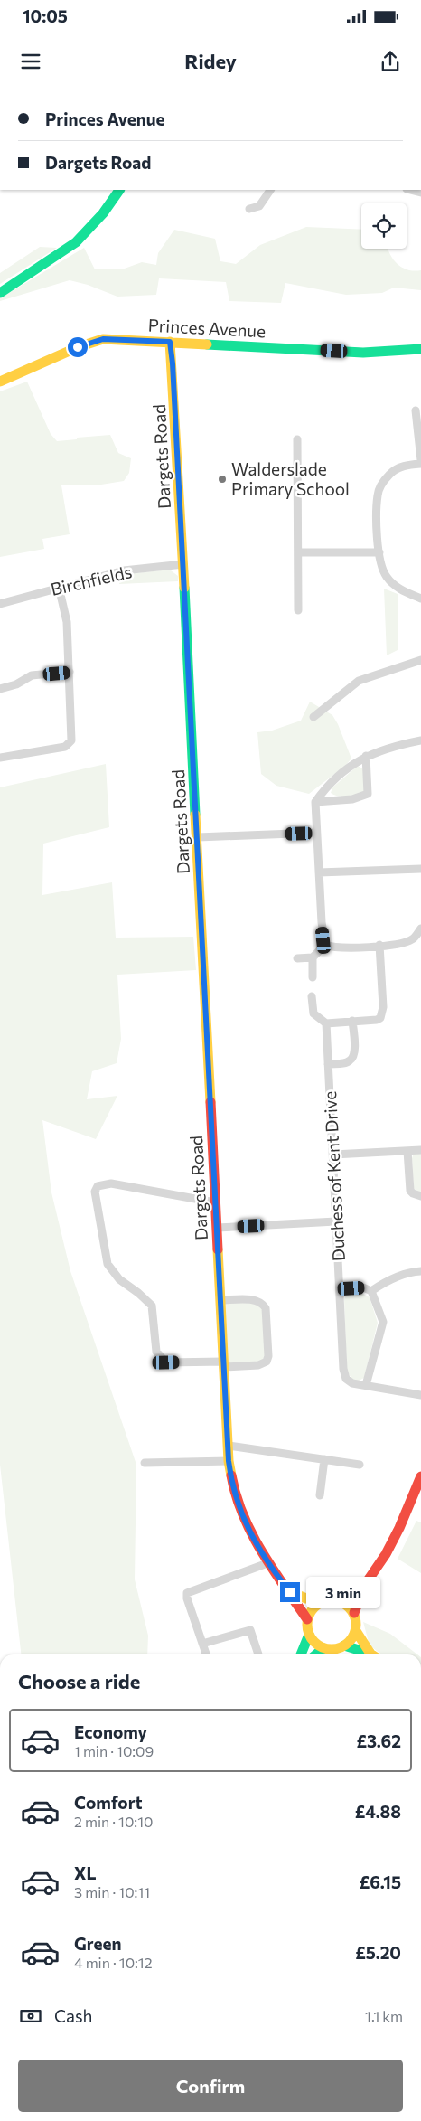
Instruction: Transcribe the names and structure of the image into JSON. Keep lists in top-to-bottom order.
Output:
{
  "streets": {
    "street": [
      "Princes Avenue",
      "Dargets Road",
      "Birchfields",
      "Duchess of Kent Drive"
    ]
  },
  "crossings": [
    ["Princes Avenue", "Dargets Road"],
    ["Dargets Road", "Birchfields"]
  ],
  "places": ["Walderslade Primary School"],
  "page": {
    "status": "10:05",
    "header": "Ridey",
    "banner": ["Princes Avenue", "Dargets Road"],
    "bubble": "3 min",
    "heading": "Choose a ride",
    "list": [
      {
        "name": "Economy",
        "note": "1 min · 10:09",
        "value": "£3.62"
      },
      {
        "name": "Comfort",
        "note": "2 min · 10:10",
        "value": "£4.88"
      },
      {
        "name": "XL",
        "note": "3 min · 10:11",
        "value": "£6.15"
      },
      {
        "name": "Green",
        "note": "4 min · 10:12",
        "value": "£5.20"
      }
    ],
    "pay": ["Cash", "1.1 km"],
    "buttons": "Confirm"
  }
}
